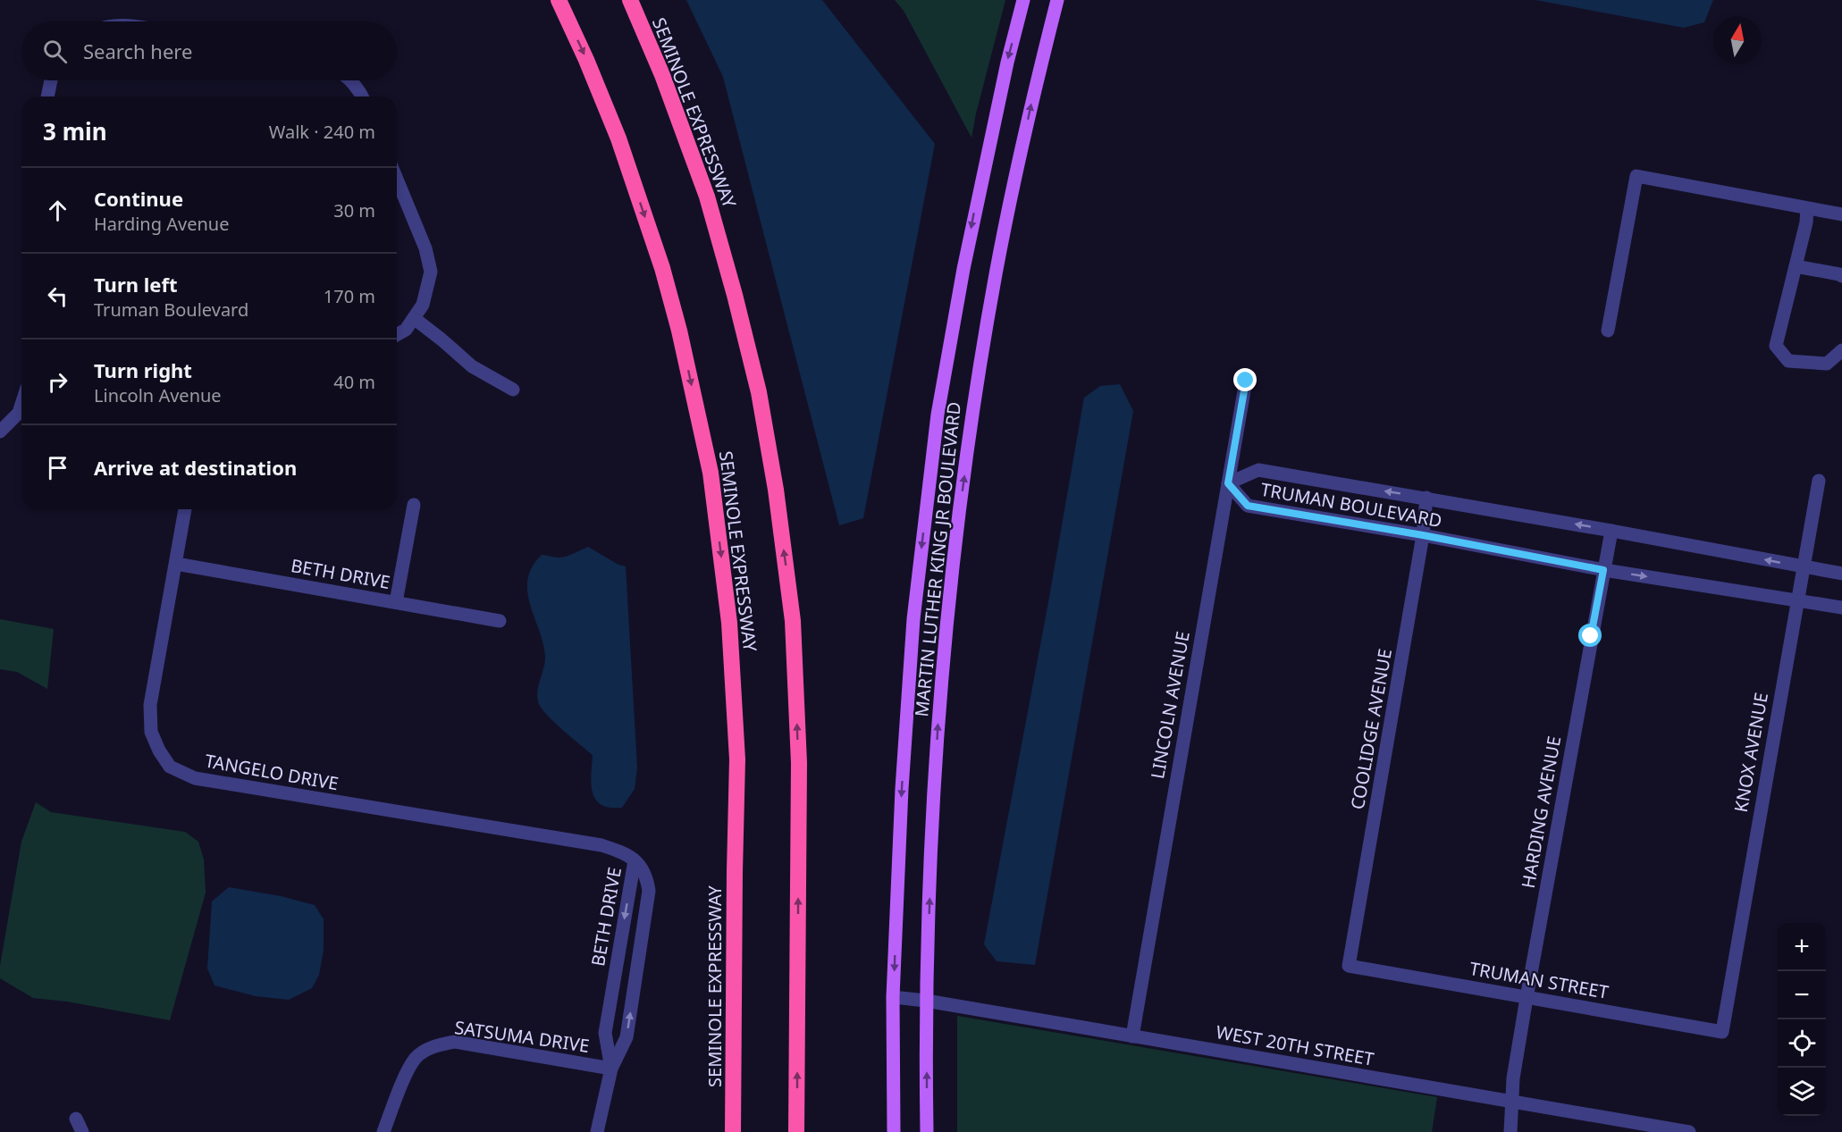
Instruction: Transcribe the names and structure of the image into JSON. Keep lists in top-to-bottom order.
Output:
{
  "streets": {
    "highway": ["SEMINOLE EXPRESSWAY"],
    "main road": ["MARTIN LUTHER KING JR BOULEVARD"],
    "street": [
      "TRUMAN BOULEVARD",
      "BETH DRIVE",
      "LINCOLN AVENUE",
      "COOLIDGE AVENUE",
      "KNOX AVENUE",
      "TANGELO DRIVE",
      "HARDING AVENUE",
      "TRUMAN STREET",
      "SATSUMA DRIVE",
      "WEST 20TH STREET"
    ]
  },
  "crossings": [
    ["TRUMAN BOULEVARD", "LINCOLN AVENUE"],
    ["TRUMAN BOULEVARD", "COOLIDGE AVENUE"],
    ["TRUMAN BOULEVARD", "KNOX AVENUE"],
    ["TRUMAN BOULEVARD", "HARDING AVENUE"],
    ["MARTIN LUTHER KING JR BOULEVARD", "WEST 20TH STREET"],
    ["BETH DRIVE", "TANGELO DRIVE"],
    ["BETH DRIVE", "SATSUMA DRIVE"],
    ["LINCOLN AVENUE", "WEST 20TH STREET"],
    ["COOLIDGE AVENUE", "TRUMAN STREET"],
    ["KNOX AVENUE", "TRUMAN STREET"],
    ["HARDING AVENUE", "TRUMAN STREET"],
    ["HARDING AVENUE", "WEST 20TH STREET"]
  ],
  "north": "top",
  "page": {
    "search": "Search here",
    "heading": ["3 min", "Walk · 240 m"],
    "list": [
      ["Continue", "Harding Avenue", "30 m"],
      ["Turn left", "Truman Boulevard", "170 m"],
      ["Turn right", "Lincoln Avenue", "40 m"],
      "Arrive at destination"
    ],
    "map_buttons": ["+", "−"]
  }
}
